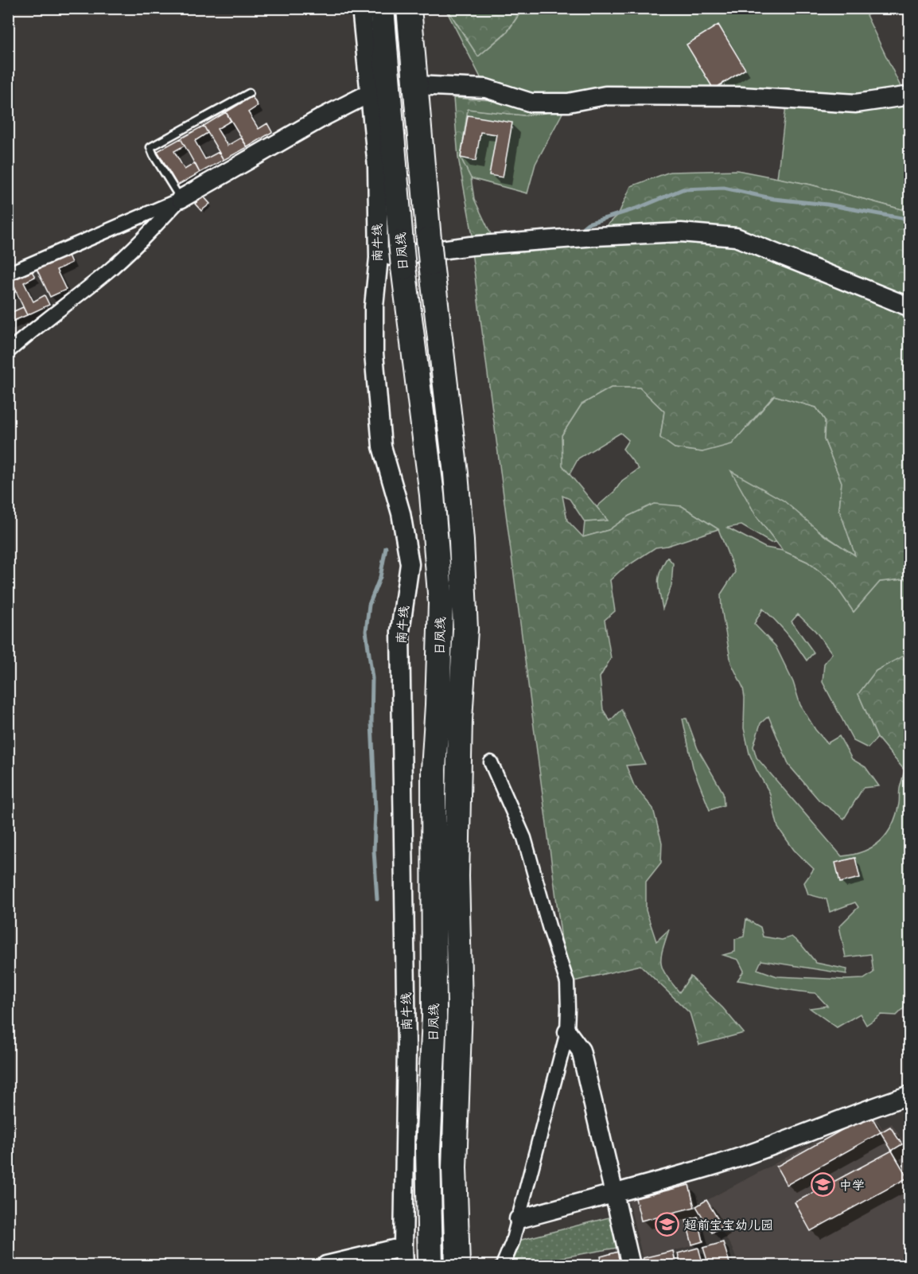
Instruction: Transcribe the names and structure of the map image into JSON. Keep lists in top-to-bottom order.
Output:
{
  "streets": {
    "highway": ["日凤线"],
    "street": ["南牛线"]
  },
  "crossings": [
    ["南牛线", "日凤线"]
  ],
  "places": {
    "school or university": ["中学", "超前宝宝幼儿园"]
  }
}
